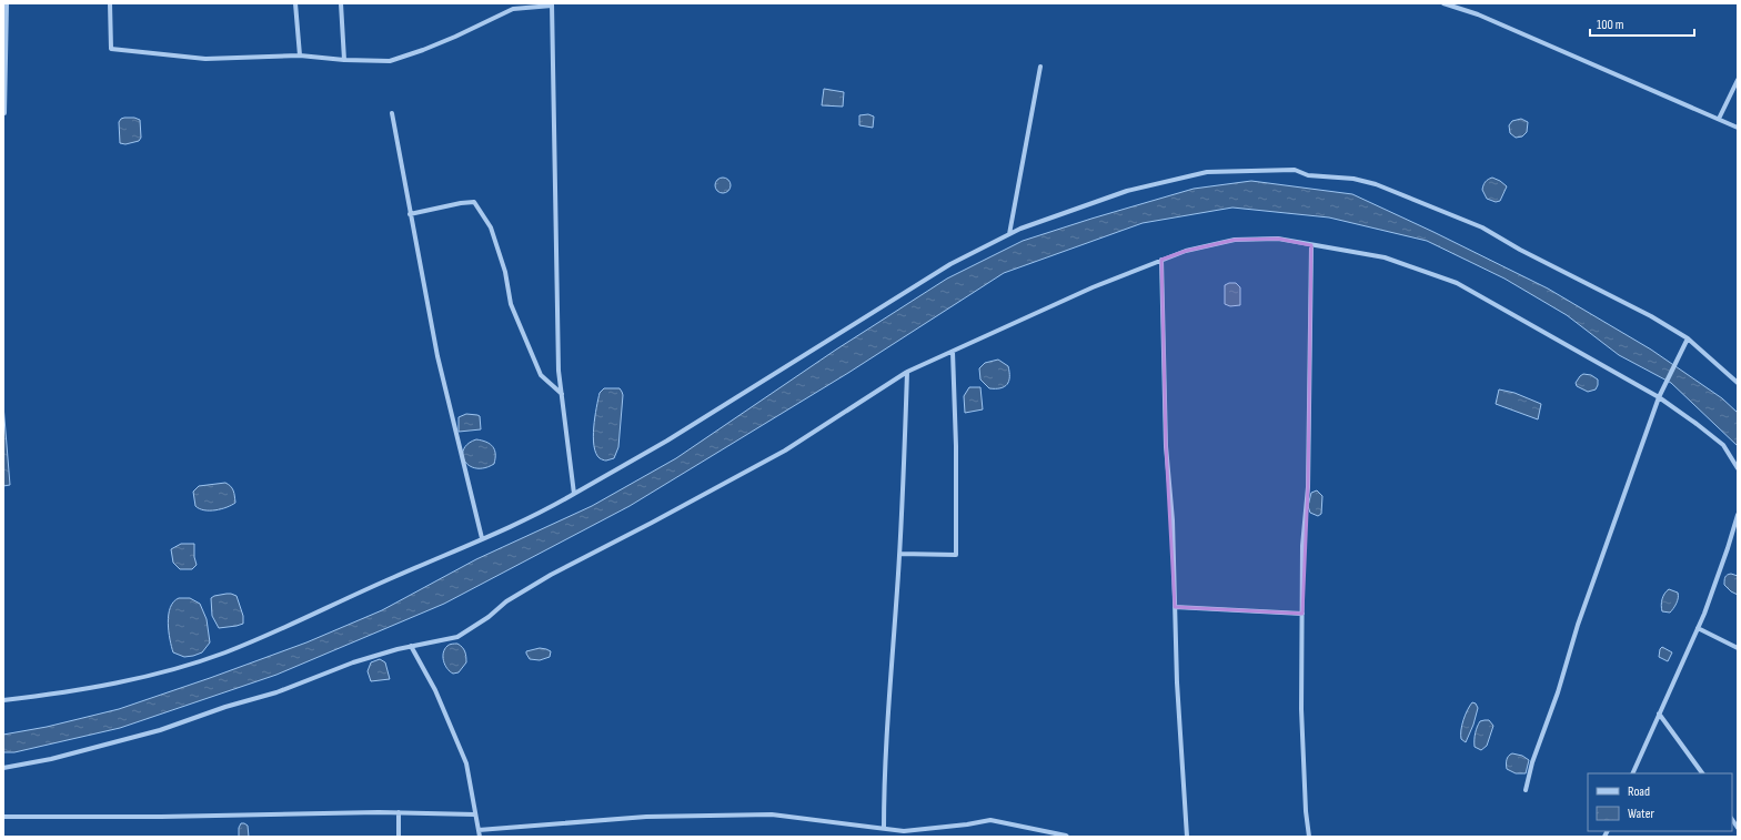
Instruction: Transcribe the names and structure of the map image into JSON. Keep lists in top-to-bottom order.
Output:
{
  "legend": ["Road", "Water"],
  "scale_bar": "100 m"
}
